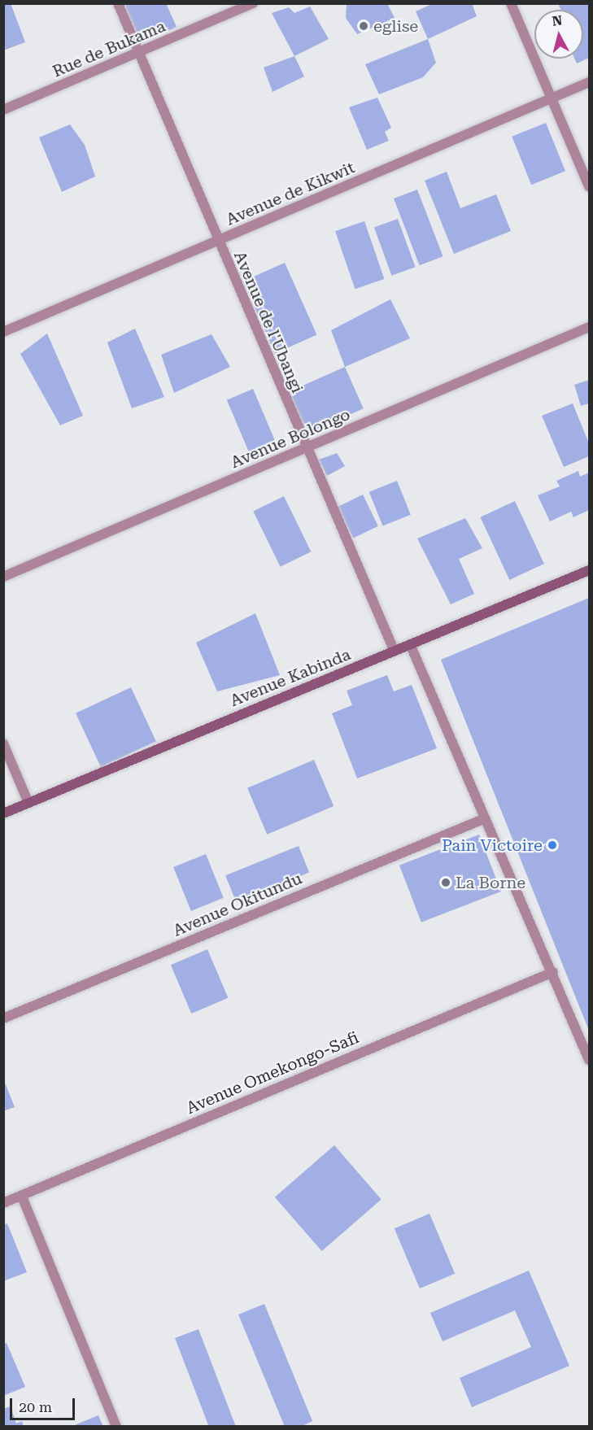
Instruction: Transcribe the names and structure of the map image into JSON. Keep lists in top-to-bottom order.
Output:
{
  "streets": {
    "street": [
      "Rue de Bukama",
      "Avenue de Kikwit",
      "Avenue de l'Ubangi",
      "Avenue Bolongo",
      "Avenue Kabinda",
      "Avenue Okitundu",
      "Avenue Omekongo-Safi"
    ]
  },
  "crossings": [
    ["Rue de Bukama", "Avenue de l'Ubangi"],
    ["Avenue de Kikwit", "Avenue de l'Ubangi"],
    ["Avenue de l'Ubangi", "Avenue Bolongo"],
    ["Avenue de l'Ubangi", "Avenue Kabinda"]
  ],
  "places": ["eglise", "Pain Victoire", "La Borne"],
  "scale_bar": "20 m",
  "north": "top"
}
